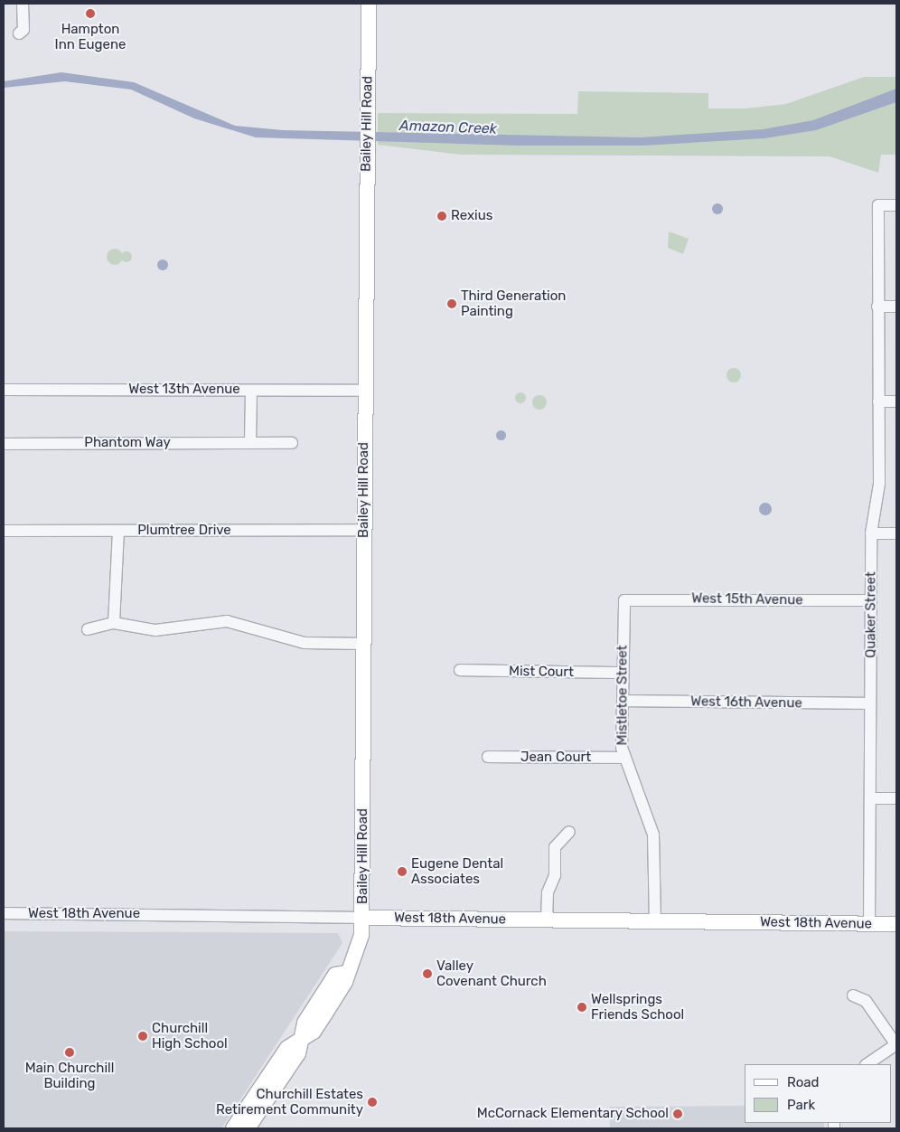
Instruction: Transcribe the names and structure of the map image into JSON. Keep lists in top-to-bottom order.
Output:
{
  "streets": {
    "main road": ["Bailey Hill Road", "West 18th Avenue"],
    "street": [
      "West 13th Avenue",
      "Phantom Way",
      "Plumtree Drive",
      "West 15th Avenue",
      "Quaker Street",
      "Mist Court",
      "Mistletoe Street",
      "West 16th Avenue",
      "Jean Court"
    ]
  },
  "crossings": [
    ["Bailey Hill Road", "West 13th Avenue"],
    ["Bailey Hill Road", "Plumtree Drive"],
    ["Bailey Hill Road", "West 18th Avenue"],
    ["West 15th Avenue", "Quaker Street"],
    ["West 15th Avenue", "Mistletoe Street"],
    ["Quaker Street", "West 16th Avenue"],
    ["Quaker Street", "West 18th Avenue"],
    ["Mist Court", "Mistletoe Street"],
    ["Mistletoe Street", "West 16th Avenue"],
    ["Mistletoe Street", "Jean Court"],
    ["Mistletoe Street", "West 18th Avenue"]
  ],
  "water": ["Amazon Creek"],
  "places": [
    "Hampton Inn Eugene",
    "Rexius",
    "Third Generation Painting",
    "Eugene Dental Associates",
    "Valley Covenant Church",
    "Wellsprings Friends School",
    "Churchill High School",
    "Main Churchill Building",
    "Churchill Estates Retirement Community",
    "McCornack Elementary School"
  ],
  "legend": ["Road", "Park"]
}
